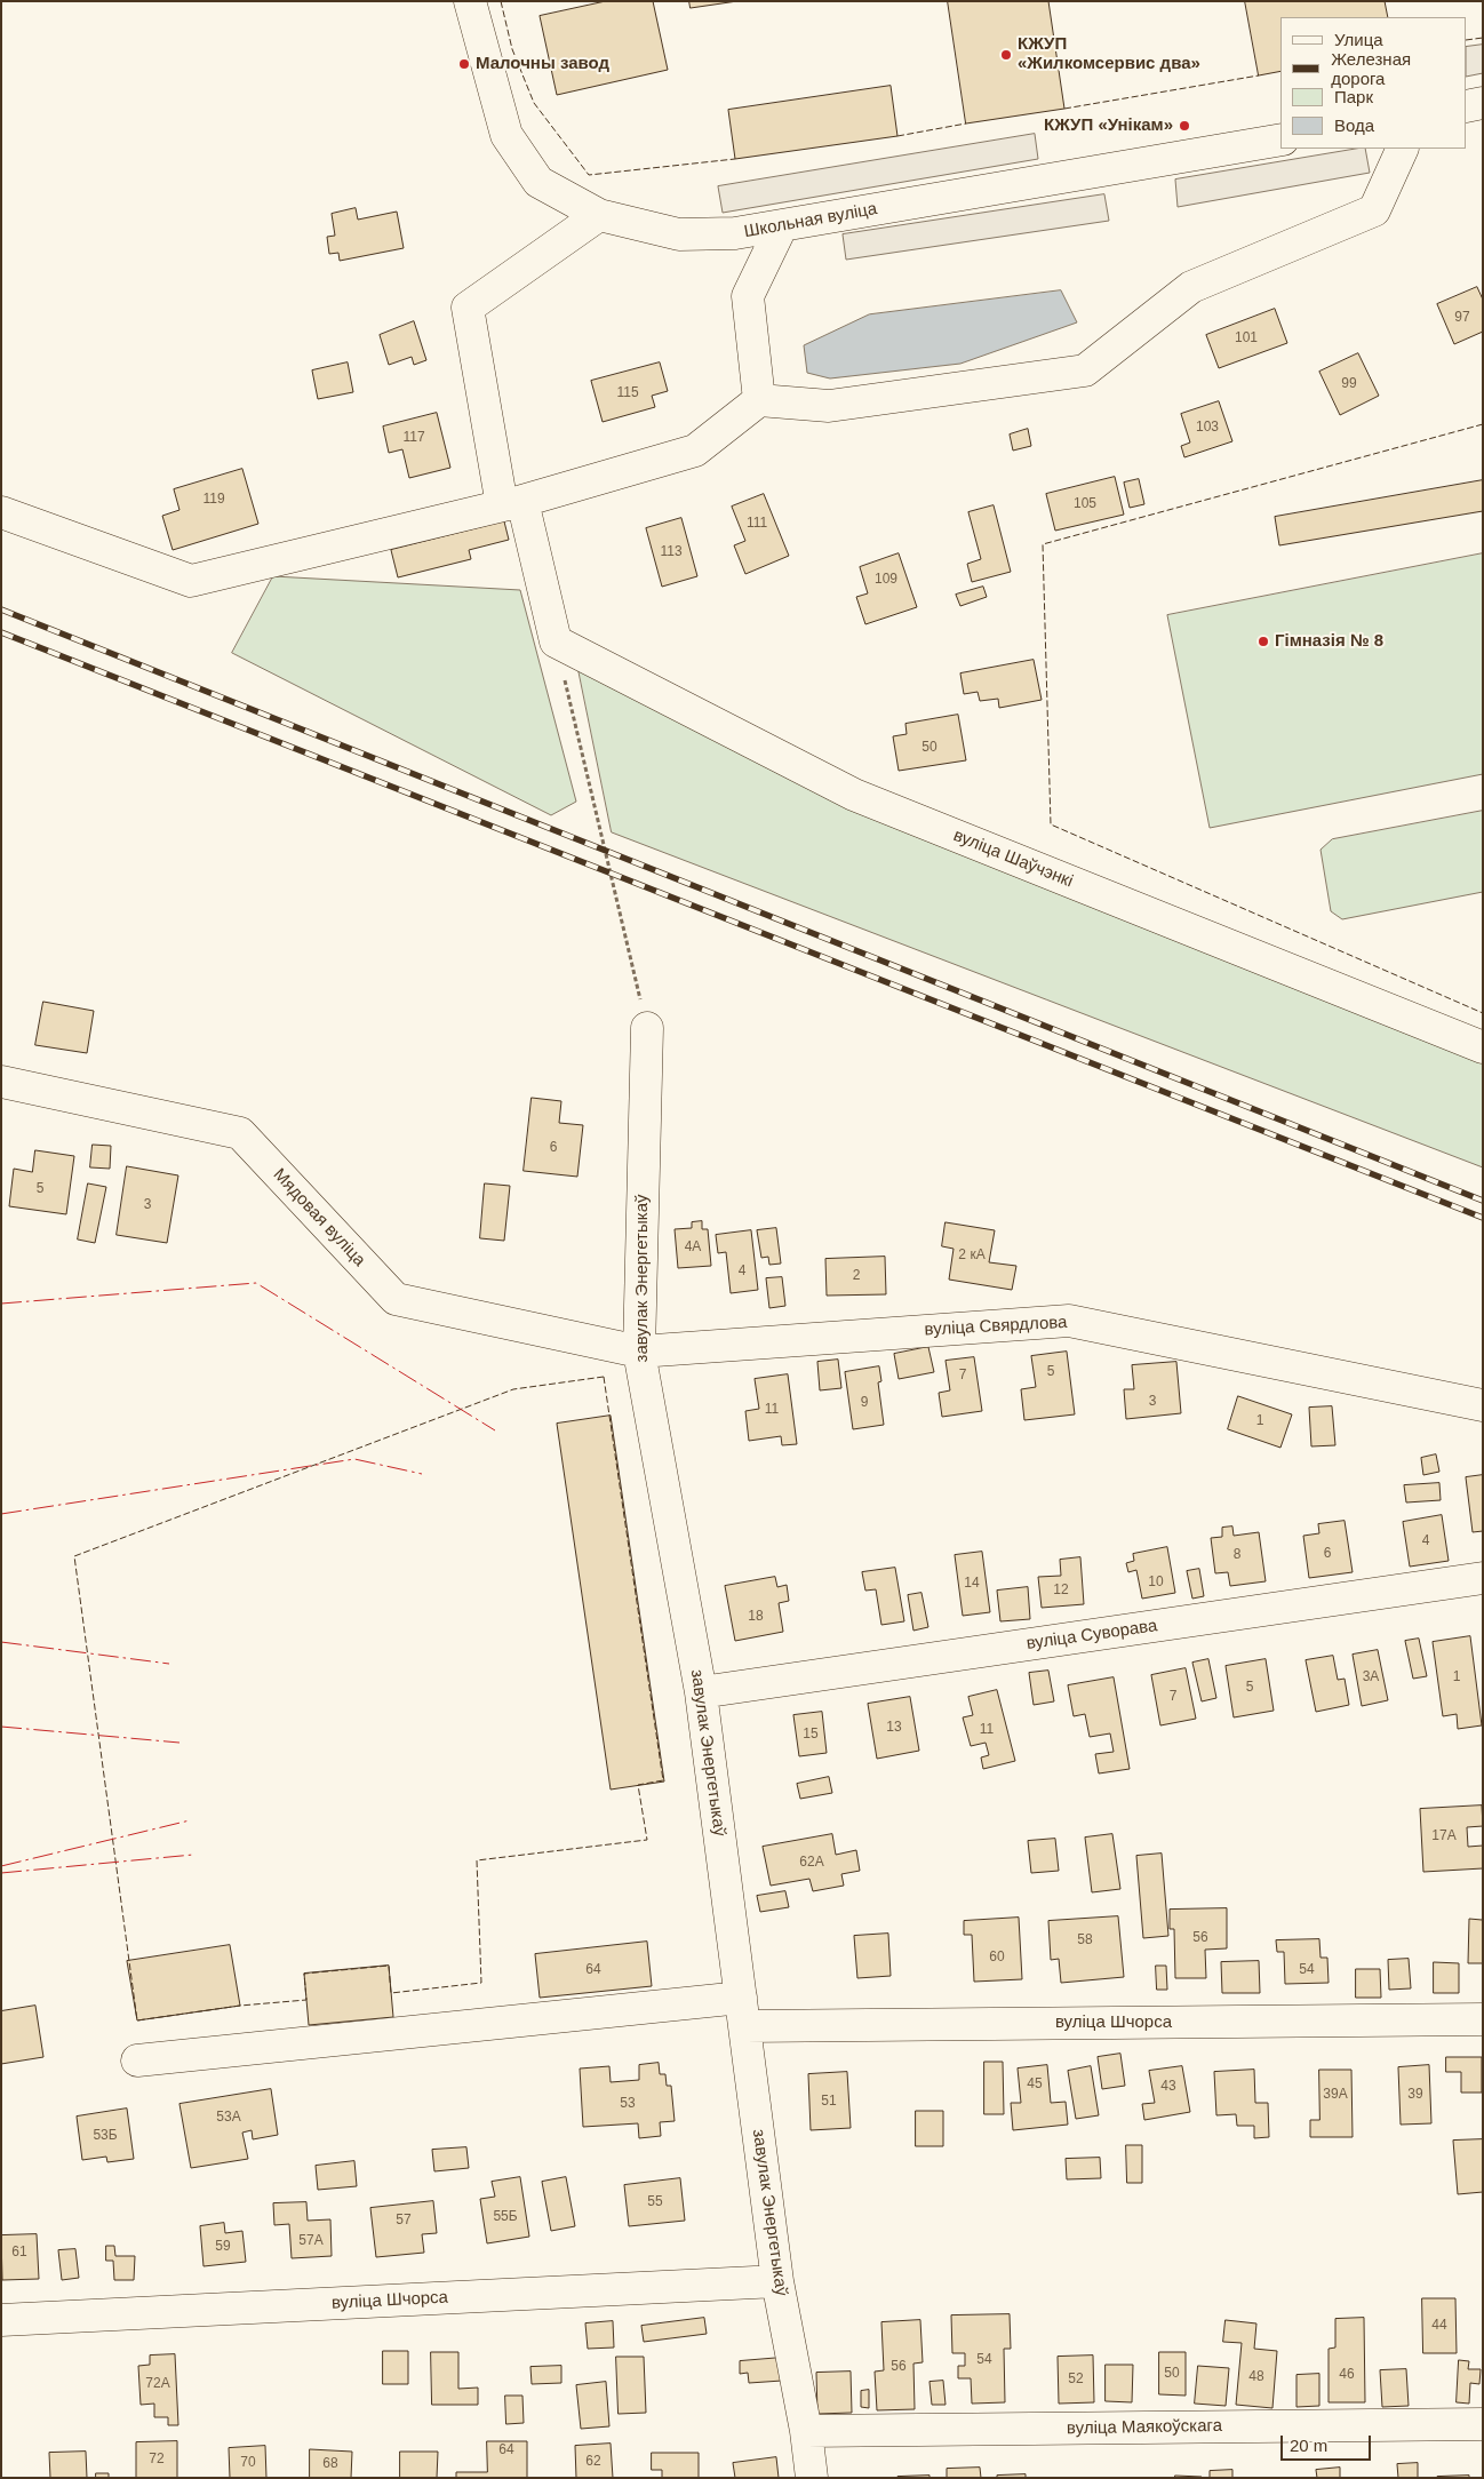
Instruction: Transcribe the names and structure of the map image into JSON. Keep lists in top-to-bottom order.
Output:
{
  "streets": {
    "street": [
      "Школьная вуліца",
      "вуліца Шаўчэнкі",
      "Мядовая вуліца",
      "завулак Энергетыкаў",
      "вуліца Свярдлова",
      "вуліца Суворава",
      "вуліца Шчорса",
      "вуліца Маякоўскага"
    ]
  },
  "crossings": [
    ["Мядовая вуліца", "завулак Энергетыкаў"],
    ["Мядовая вуліца", "вуліца Свярдлова"],
    ["завулак Энергетыкаў", "вуліца Свярдлова"],
    ["завулак Энергетыкаў", "вуліца Суворава"],
    ["завулак Энергетыкаў", "вуліца Шчорса"],
    ["завулак Энергетыкаў", "вуліца Маякоўскага"]
  ],
  "places": [
    "КЖУП «Жилкомсервис два»",
    "Малочны завод",
    "КЖУП «Унікам»",
    "Гімназія № 8"
  ],
  "house_numbers": [
    "97",
    "101",
    "99",
    "115",
    "103",
    "117",
    "119",
    "105",
    "111",
    "113",
    "109",
    "50",
    "6",
    "5",
    "3",
    "4А",
    "2 кА",
    "4",
    "2",
    "5",
    "7",
    "3",
    "9",
    "11",
    "1",
    "4",
    "6",
    "8",
    "10",
    "14",
    "12",
    "18",
    "3А",
    "1",
    "5",
    "7",
    "13",
    "11",
    "15",
    "17А",
    "62А",
    "56",
    "58",
    "60",
    "64",
    "54",
    "45",
    "43",
    "39А",
    "39",
    "51",
    "53",
    "53А",
    "53Б",
    "55",
    "55Б",
    "57",
    "57А",
    "59",
    "61",
    "44",
    "54",
    "56",
    "50",
    "46",
    "48",
    "52",
    "72А",
    "64",
    "72",
    "62",
    "70",
    "68"
  ],
  "legend": [
    "Улица",
    "Железная дорога",
    "Парк",
    "Вода"
  ],
  "scale_bar": "20 m"
}
